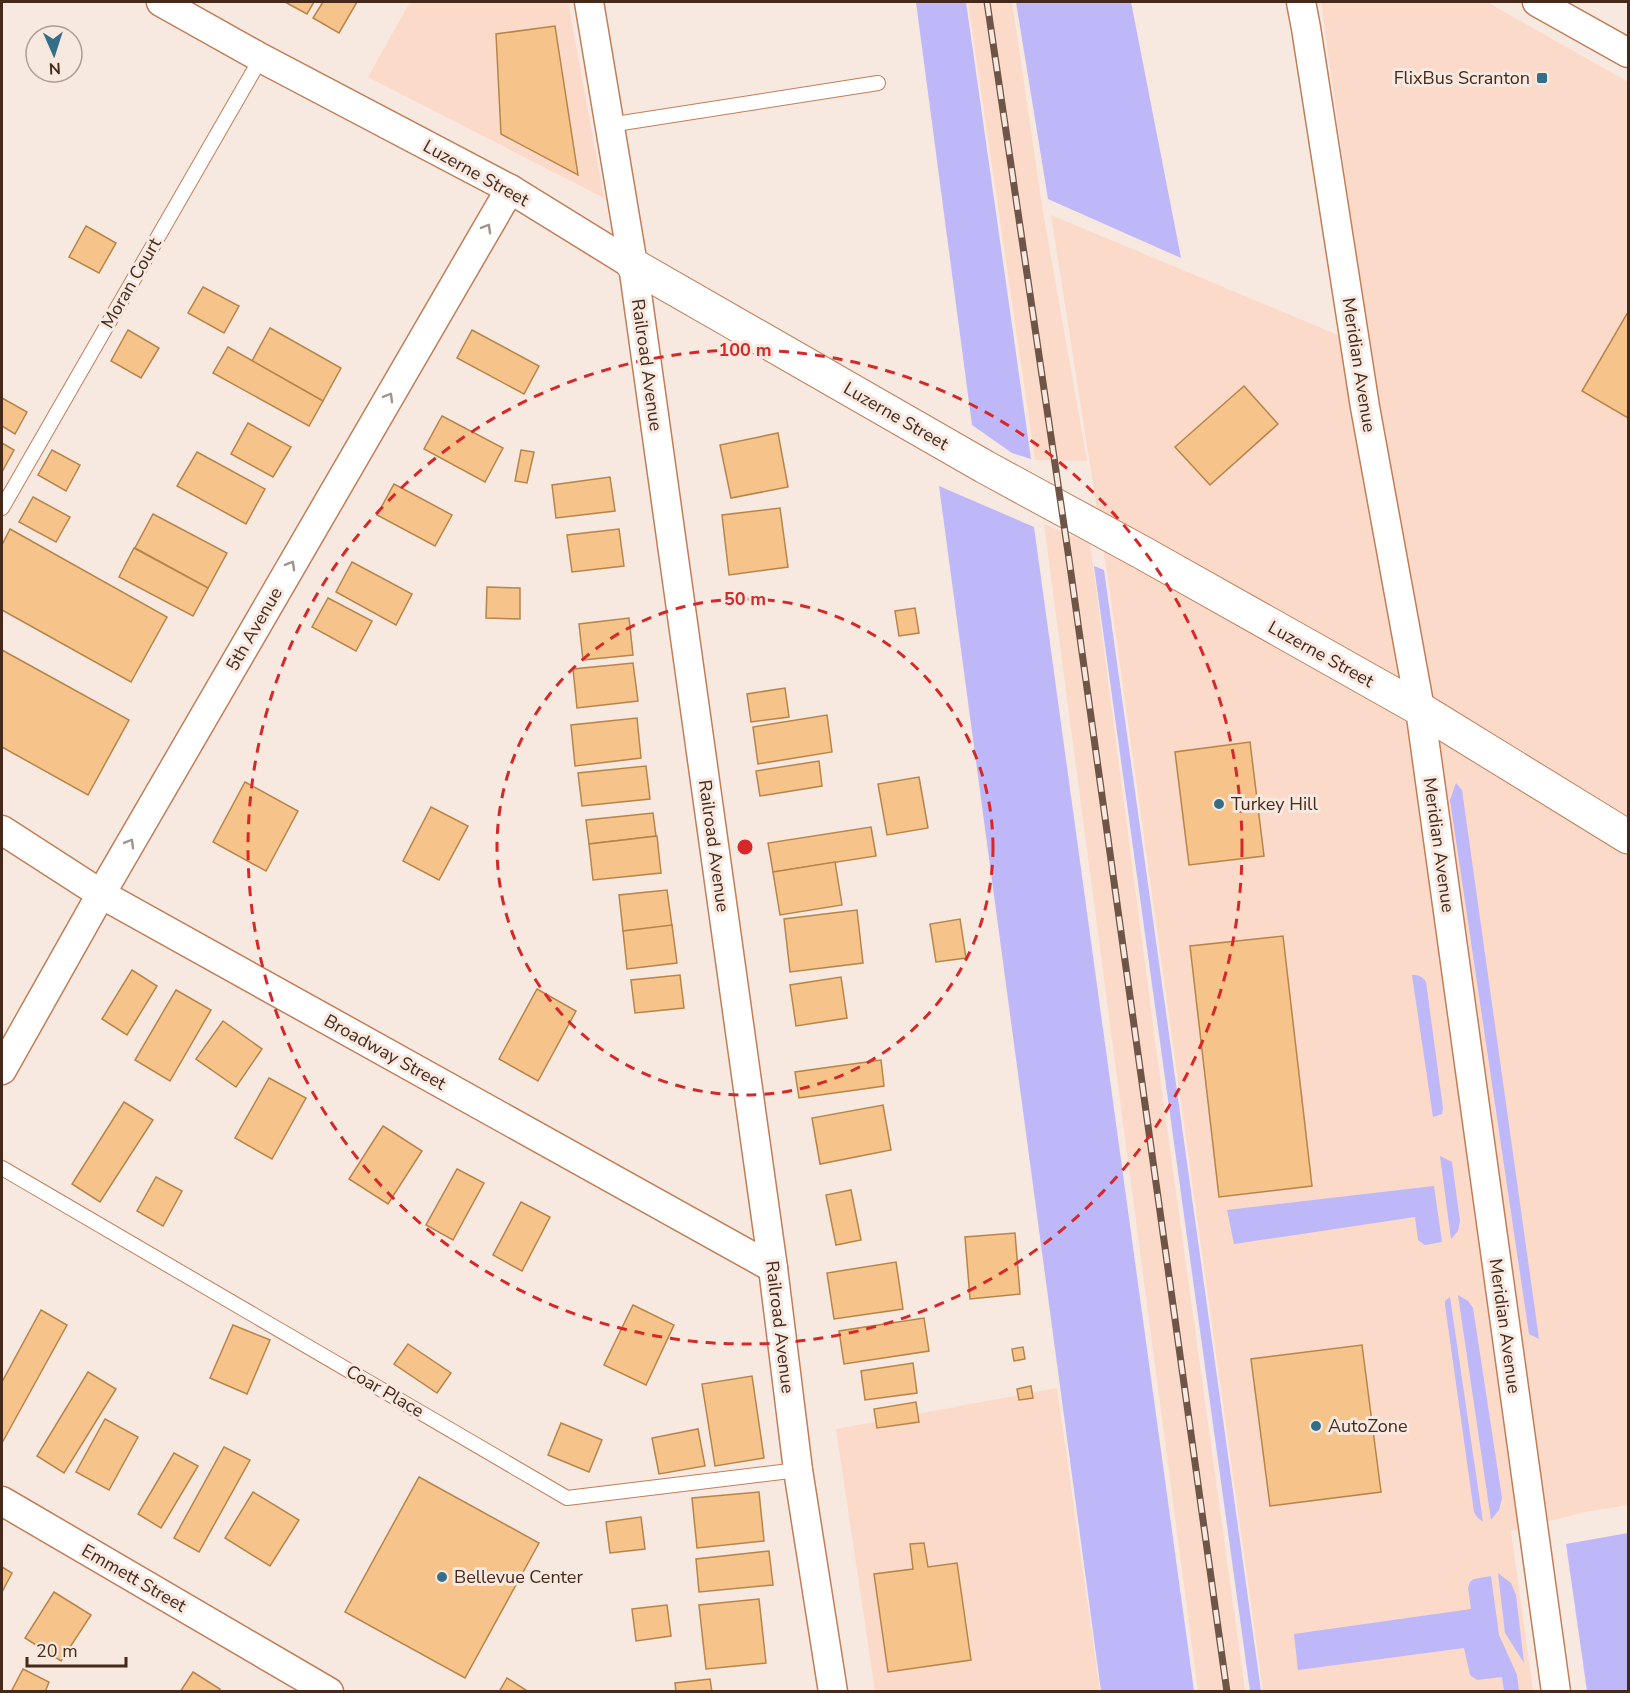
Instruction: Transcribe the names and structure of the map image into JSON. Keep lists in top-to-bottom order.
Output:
{
  "streets": {
    "street": [
      "Luzerne Street",
      "Railroad Avenue",
      "Meridian Avenue",
      "5th Avenue",
      "Broadway Street",
      "Emmett Street"
    ],
    "lane": ["Moran Court", "Coar Place"]
  },
  "crossings": [
    ["Luzerne Street", "Moran Court"],
    ["Luzerne Street", "Railroad Avenue"],
    ["Luzerne Street", "Meridian Avenue"],
    ["Luzerne Street", "5th Avenue"],
    ["Railroad Avenue", "Broadway Street"],
    ["Railroad Avenue", "Coar Place"],
    ["5th Avenue", "Broadway Street"]
  ],
  "one_way": ["5th Avenue"],
  "places": {
    "transit": ["FlixBus Scranton"],
    "other": ["Turkey Hill", "AutoZone", "Bellevue Center"]
  },
  "scale_bar": "20 m",
  "north": "bottom",
  "rings": ["100 m", "50 m"]
}
